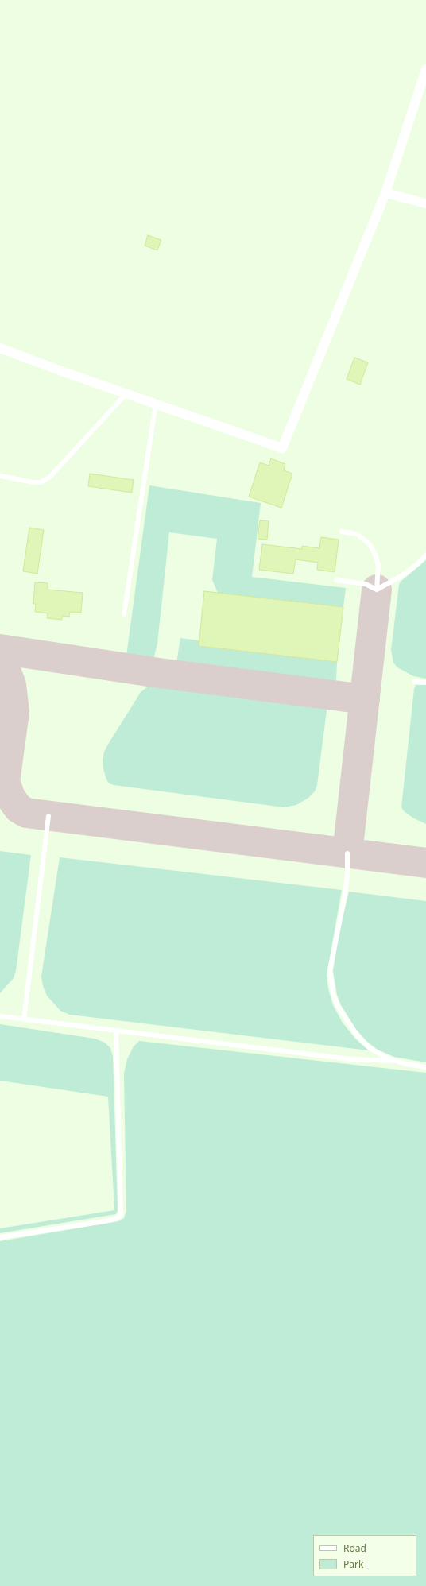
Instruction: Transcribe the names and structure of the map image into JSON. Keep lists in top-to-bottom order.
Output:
{
  "legend": ["Road", "Park"]
}
